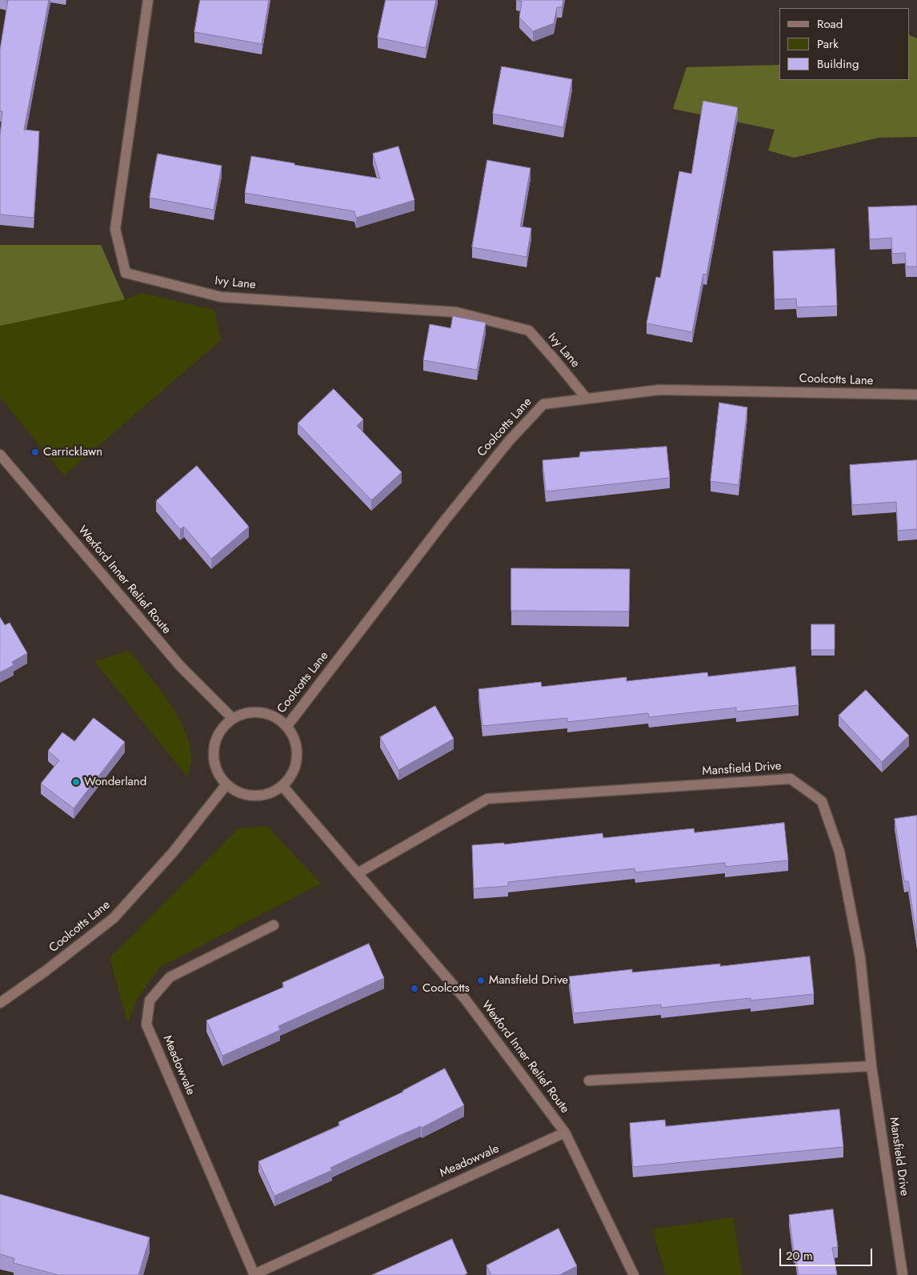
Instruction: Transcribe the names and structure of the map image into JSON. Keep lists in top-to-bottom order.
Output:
{
  "streets": {
    "street": [
      "Ivy Lane",
      "Coolcotts Lane",
      "Wexford Inner Relief Route",
      "Mansfield Drive",
      "Meadowvale"
    ]
  },
  "crossings": [
    ["Ivy Lane", "Coolcotts Lane"],
    ["Coolcotts Lane", "Wexford Inner Relief Route"],
    ["Wexford Inner Relief Route", "Mansfield Drive"],
    ["Wexford Inner Relief Route", "Meadowvale"]
  ],
  "places": [
    "Carricklawn",
    "Wonderland",
    "Mansfield Drive",
    "Coolcotts"
  ],
  "legend": ["Road", "Park", "Building"],
  "scale_bar": "20 m"
}
